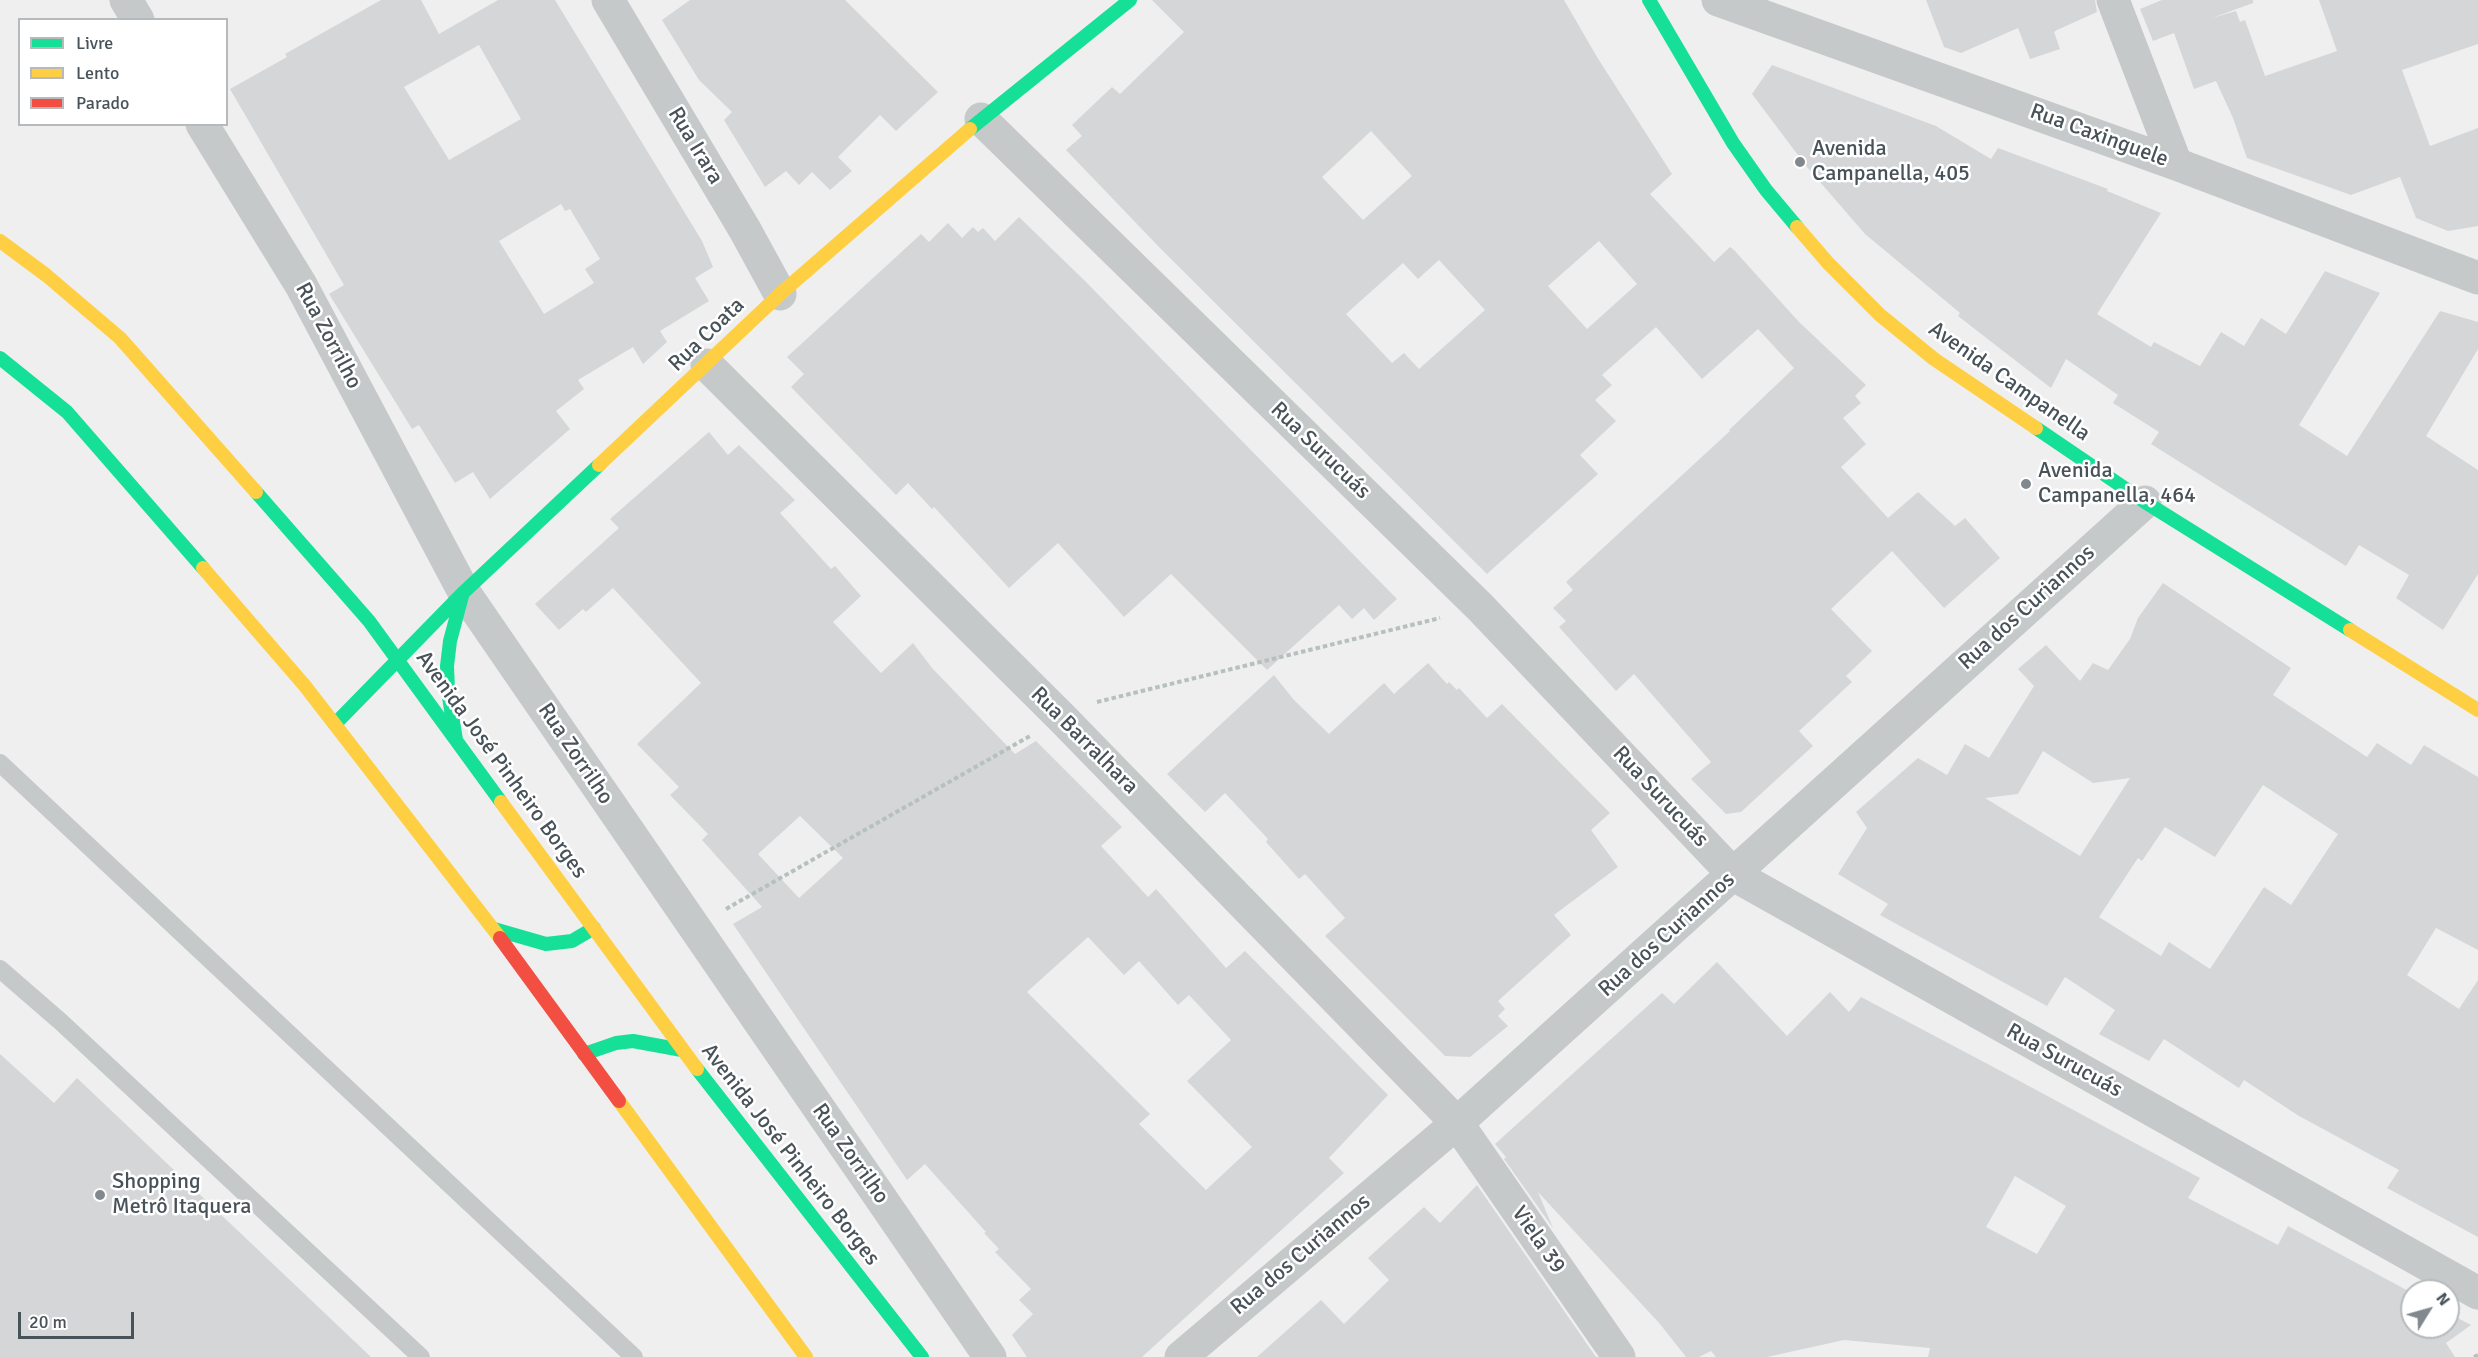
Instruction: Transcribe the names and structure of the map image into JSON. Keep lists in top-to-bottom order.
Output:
{
  "streets": {
    "main road": ["Rua Coata", "Avenida Campanella", "Avenida José Pinheiro Borges"],
    "street": [
      "Rua Caxinguele",
      "Rua Irara",
      "Rua Zorrilho",
      "Rua Surucuás",
      "Rua dos Curiannos",
      "Rua Barralhara",
      "Viela 39"
    ]
  },
  "crossings": [
    ["Rua Irara", "Rua Coata"],
    ["Rua Coata", "Rua Zorrilho"],
    ["Rua Coata", "Rua Surucuás"],
    ["Rua Coata", "Rua Barralhara"],
    ["Rua Coata", "Avenida José Pinheiro Borges"],
    ["Avenida Campanella", "Rua dos Curiannos"],
    ["Rua Surucuás", "Rua dos Curiannos"],
    ["Rua dos Curiannos", "Rua Barralhara"],
    ["Rua dos Curiannos", "Viela 39"],
    ["Rua Barralhara", "Viela 39"]
  ],
  "places": ["Avenida Campanella, 405", "Avenida Campanella, 464", "Shopping Metrô Itaquera"],
  "legend": ["Livre", "Lento", "Parado"],
  "scale_bar": "20 m",
  "north": "top right"
}
